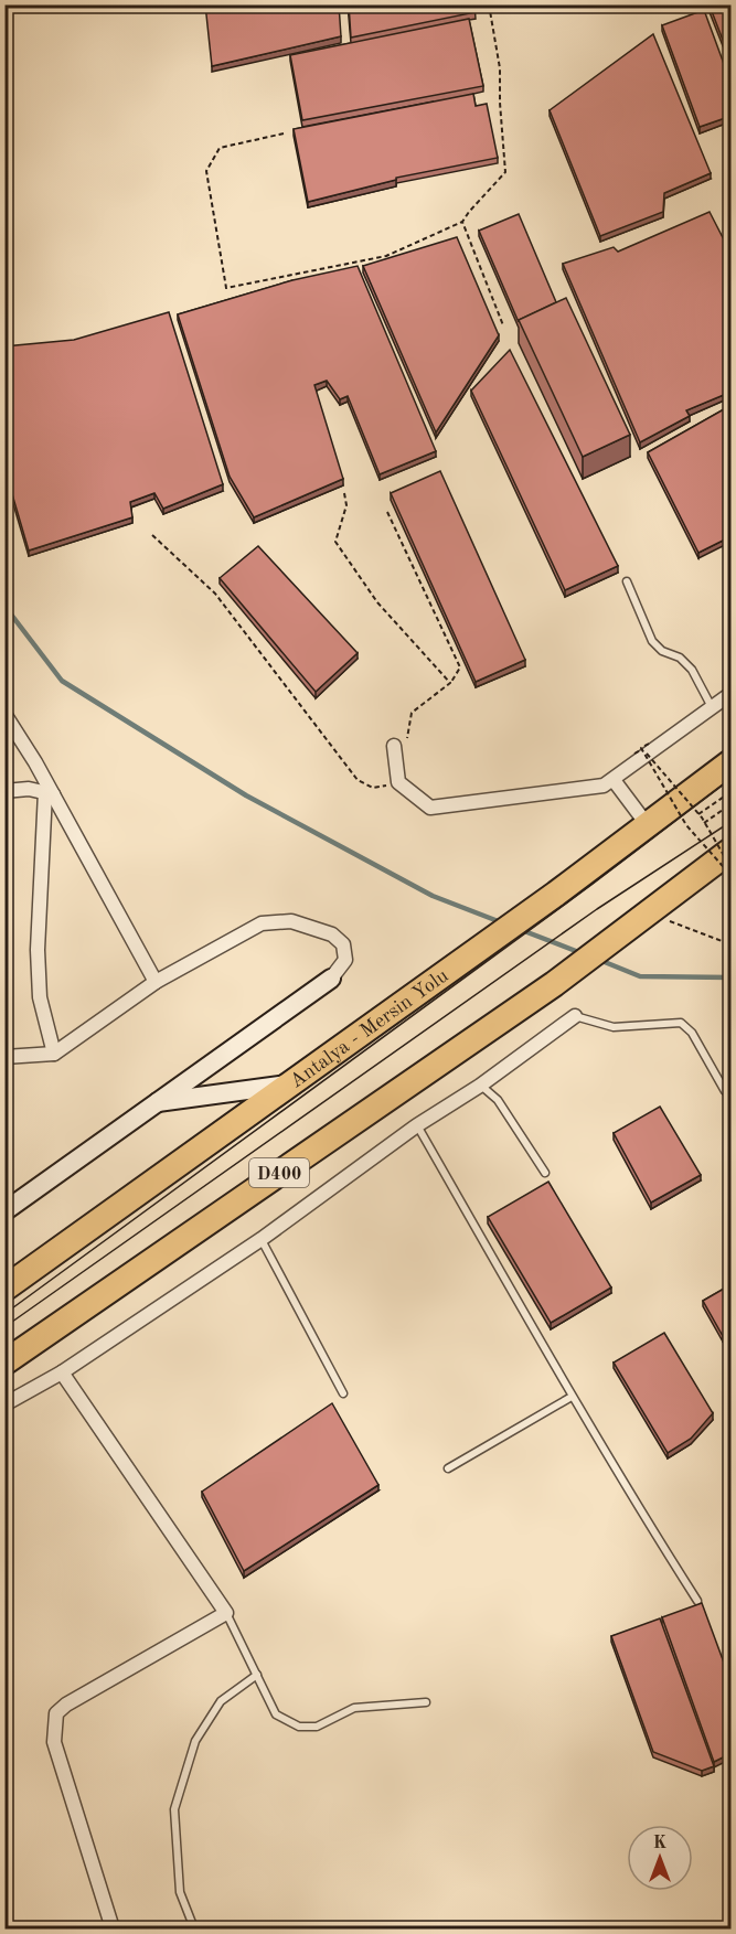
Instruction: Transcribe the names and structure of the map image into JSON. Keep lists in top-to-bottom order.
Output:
{
  "streets": {
    "highway": ["Antalya - Mersin Yolu", "D400"]
  },
  "north": "top"
}
